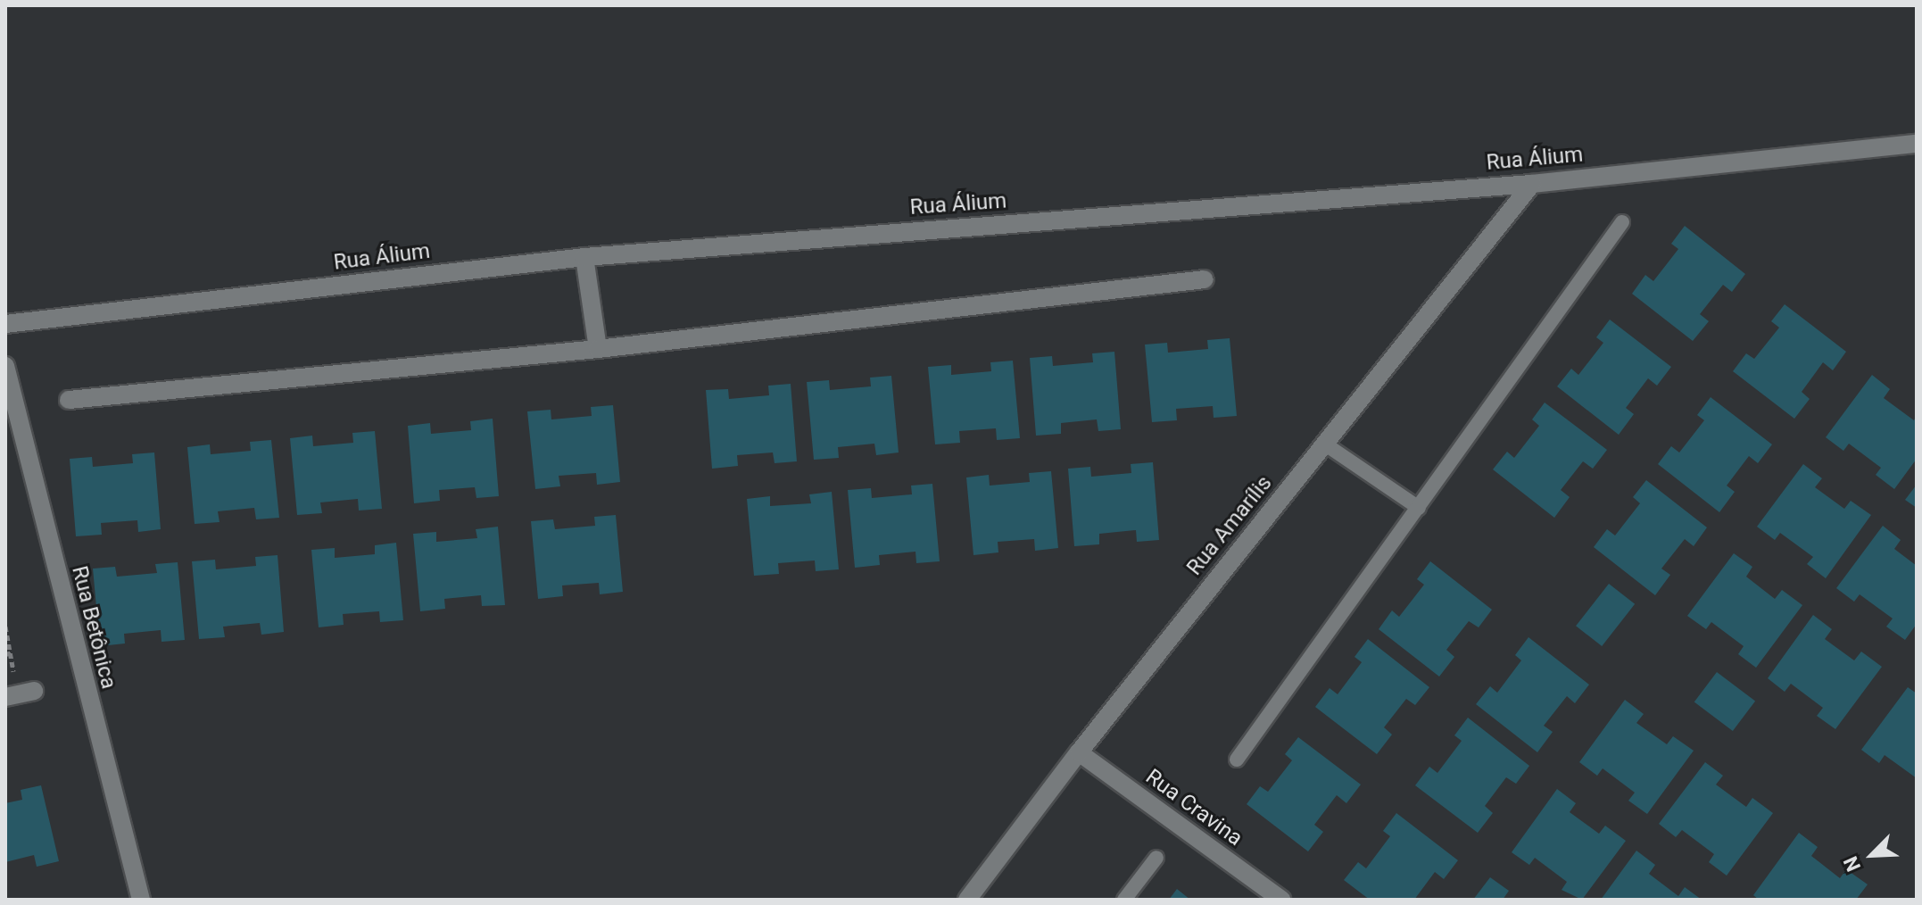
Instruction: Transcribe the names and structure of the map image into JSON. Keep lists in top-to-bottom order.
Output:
{
  "streets": {
    "street": [
      "Rua Álium",
      "Rua Amarílis",
      "Rua Betônica",
      "Rua Cravina"
    ]
  },
  "crossings": [
    ["Rua Álium", "Rua Amarílis"],
    ["Rua Amarílis", "Rua Cravina"]
  ],
  "north": "bottom left"
}
